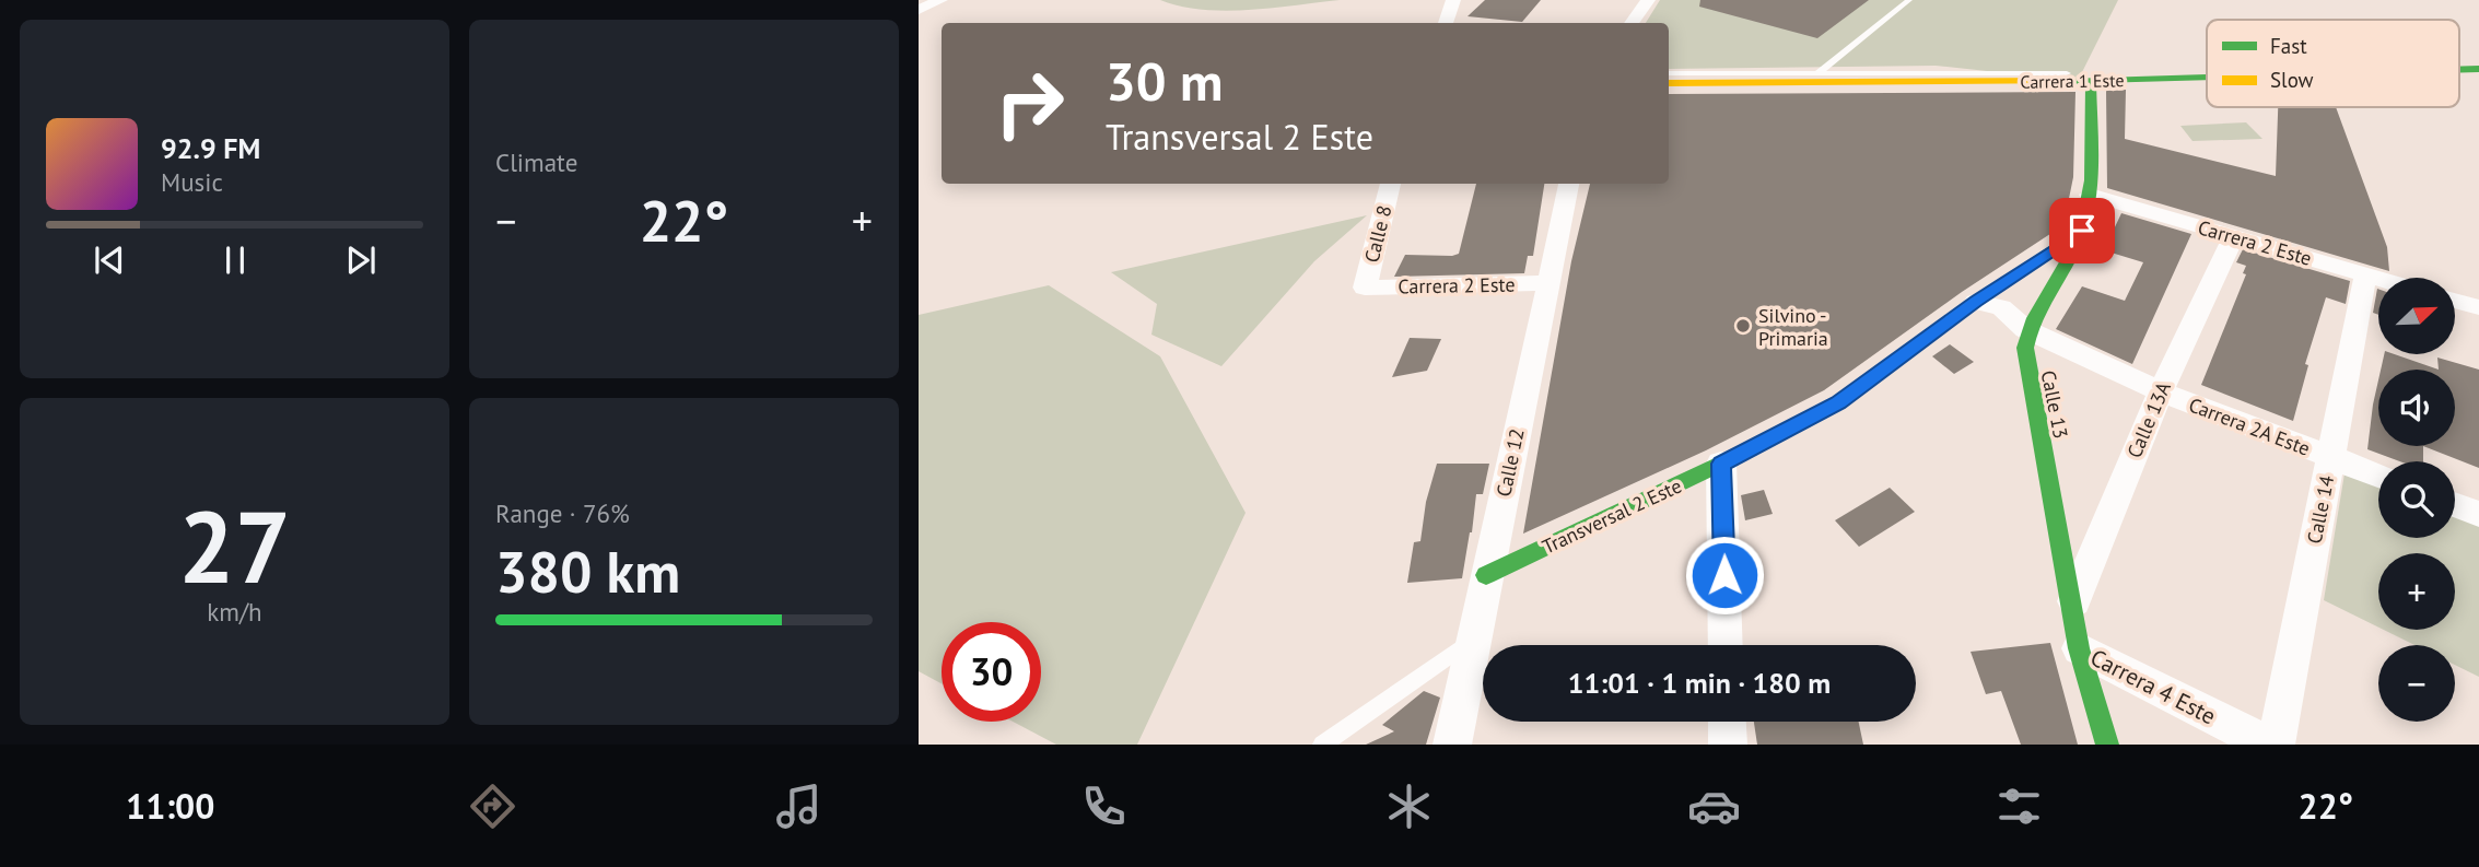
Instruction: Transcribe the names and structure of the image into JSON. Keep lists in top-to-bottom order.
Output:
{
  "streets": {
    "street": [
      "Carrera 1 Este",
      "Calle 8",
      "Carrera 2 Este",
      "Calle 13",
      "Calle 13A",
      "Carrera 2A Este",
      "Calle 12",
      "Calle 14",
      "Transversal 2 Este",
      "Carrera 4 Este"
    ]
  },
  "crossings": [
    ["Calle 8", "Carrera 2 Este"],
    ["Carrera 2 Este", "Calle 13A"],
    ["Carrera 2 Este", "Calle 12"],
    ["Carrera 2 Este", "Calle 14"],
    ["Calle 13", "Calle 13A"],
    ["Calle 13", "Carrera 2A Este"],
    ["Calle 13", "Carrera 4 Este"],
    ["Calle 13A", "Carrera 2A Este"],
    ["Carrera 2A Este", "Calle 14"],
    ["Carrera 2A Este", "Transversal 2 Este"],
    ["Calle 12", "Transversal 2 Este"]
  ],
  "places": ["Silvino - Primaria"],
  "legend": ["Fast", "Slow"],
  "north": "top right",
  "page": {
    "tile": [
      "Climate",
      ["27", "km/h"],
      ["Range · 76%", "380 km"]
    ],
    "turn": ["30 m", "Transversal 2 Este"],
    "song": ["92.9 FM", "Music"],
    "heat": ["−", "22°", "+"],
    "map_buttons": ["+", "−"],
    "limit": "30",
    "trip": "11:01 · 1 min · 180 m",
    "tabs": ["11:00", "22°"]
  }
}
